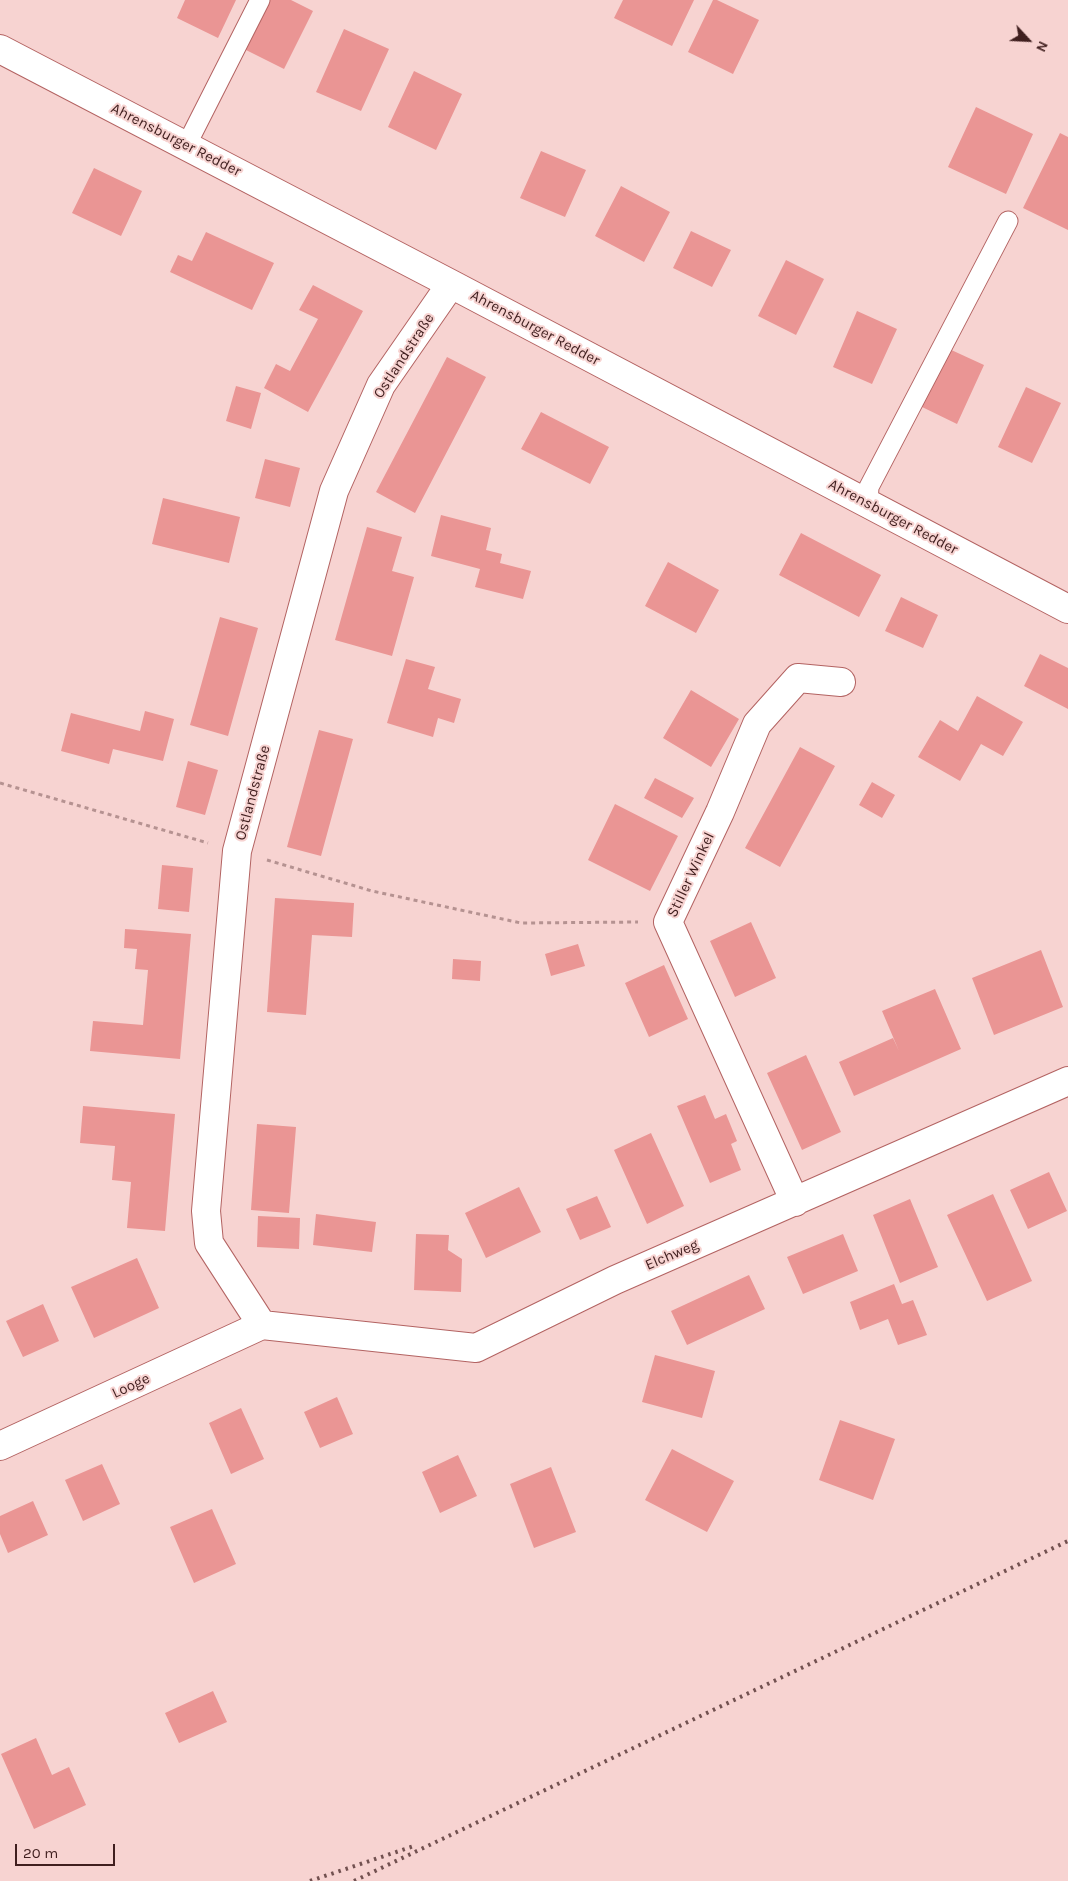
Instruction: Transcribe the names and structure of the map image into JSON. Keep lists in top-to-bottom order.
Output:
{
  "streets": {
    "street": [
      "Ahrensburger Redder",
      "Ostlandstraße",
      "Stiller Winkel",
      "Elchweg",
      "Looge"
    ]
  },
  "crossings": [
    ["Ahrensburger Redder", "Ostlandstraße"],
    ["Ostlandstraße", "Elchweg"],
    ["Ostlandstraße", "Looge"],
    ["Stiller Winkel", "Elchweg"],
    ["Elchweg", "Looge"]
  ],
  "scale_bar": "20 m",
  "north": "bottom right"
}
